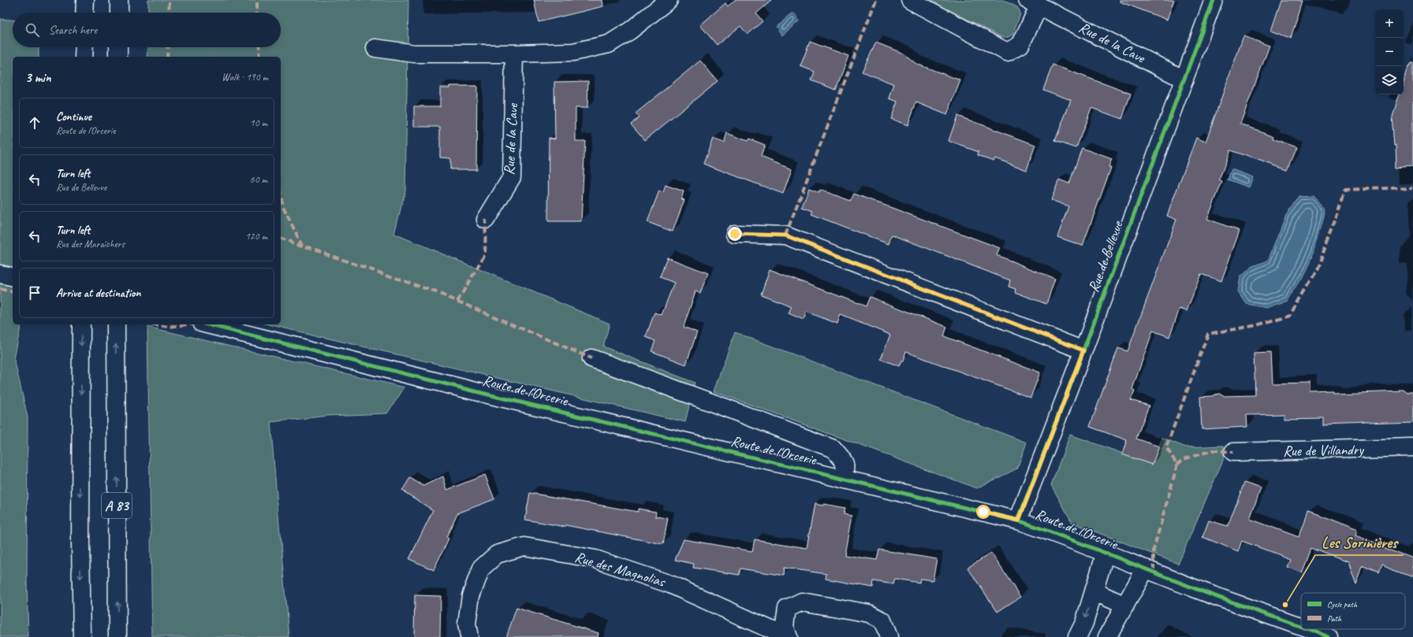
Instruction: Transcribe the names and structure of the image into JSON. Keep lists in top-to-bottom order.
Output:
{
  "streets": {
    "main road": [
      "Rue de la Cave",
      "Rue de Bellevue",
      "Route de l'Orcerie",
      "Rue de Villandry",
      "A 83",
      "Rue des Magnolias"
    ]
  },
  "crossings": [
    ["Rue de la Cave", "Rue de Bellevue"],
    ["Rue de Bellevue", "Route de l'Orcerie"]
  ],
  "places": ["Les Sorinières"],
  "legend": ["Cycle path", "Path"],
  "page": {
    "map_buttons": ["+", "−"],
    "search": "Search here",
    "heading": ["3 min", "Walk · 190 m"],
    "list": [
      ["Continue", "Route de l'Orcerie", "10 m"],
      ["Turn left", "Rue de Bellevue", "60 m"],
      ["Turn left", "Rue des Maraîchers", "120 m"],
      "Arrive at destination"
    ]
  }
}
